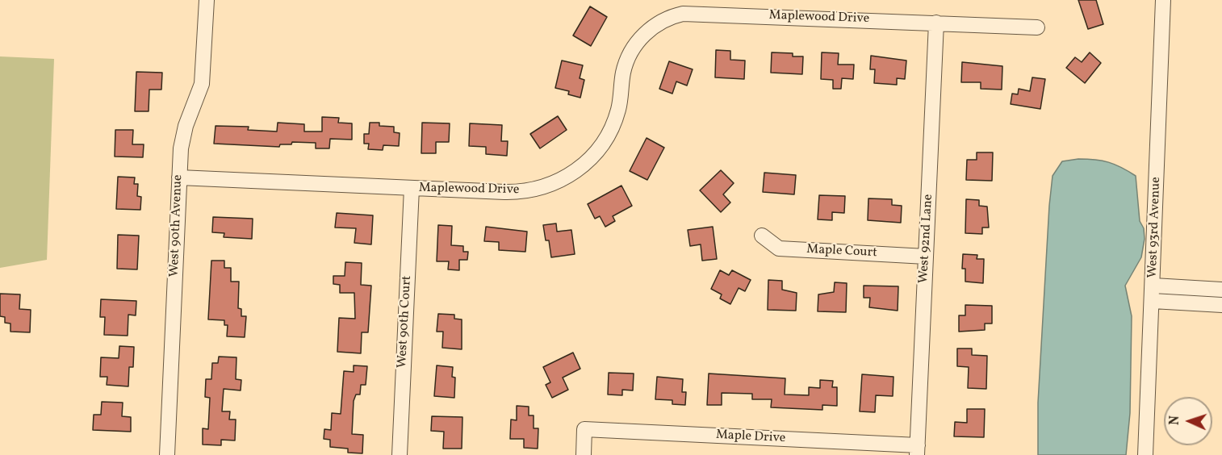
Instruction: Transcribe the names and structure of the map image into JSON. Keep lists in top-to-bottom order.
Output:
{
  "streets": {
    "street": [
      "Maplewood Drive",
      "West 90th Avenue",
      "West 93rd Avenue",
      "West 92nd Lane",
      "Maple Court",
      "West 90th Court",
      "Maple Drive"
    ]
  },
  "crossings": [
    ["Maplewood Drive", "West 90th Avenue"],
    ["Maplewood Drive", "West 92nd Lane"],
    ["Maplewood Drive", "West 90th Court"],
    ["West 92nd Lane", "Maple Court"],
    ["West 92nd Lane", "Maple Drive"]
  ],
  "north": "left"
}
